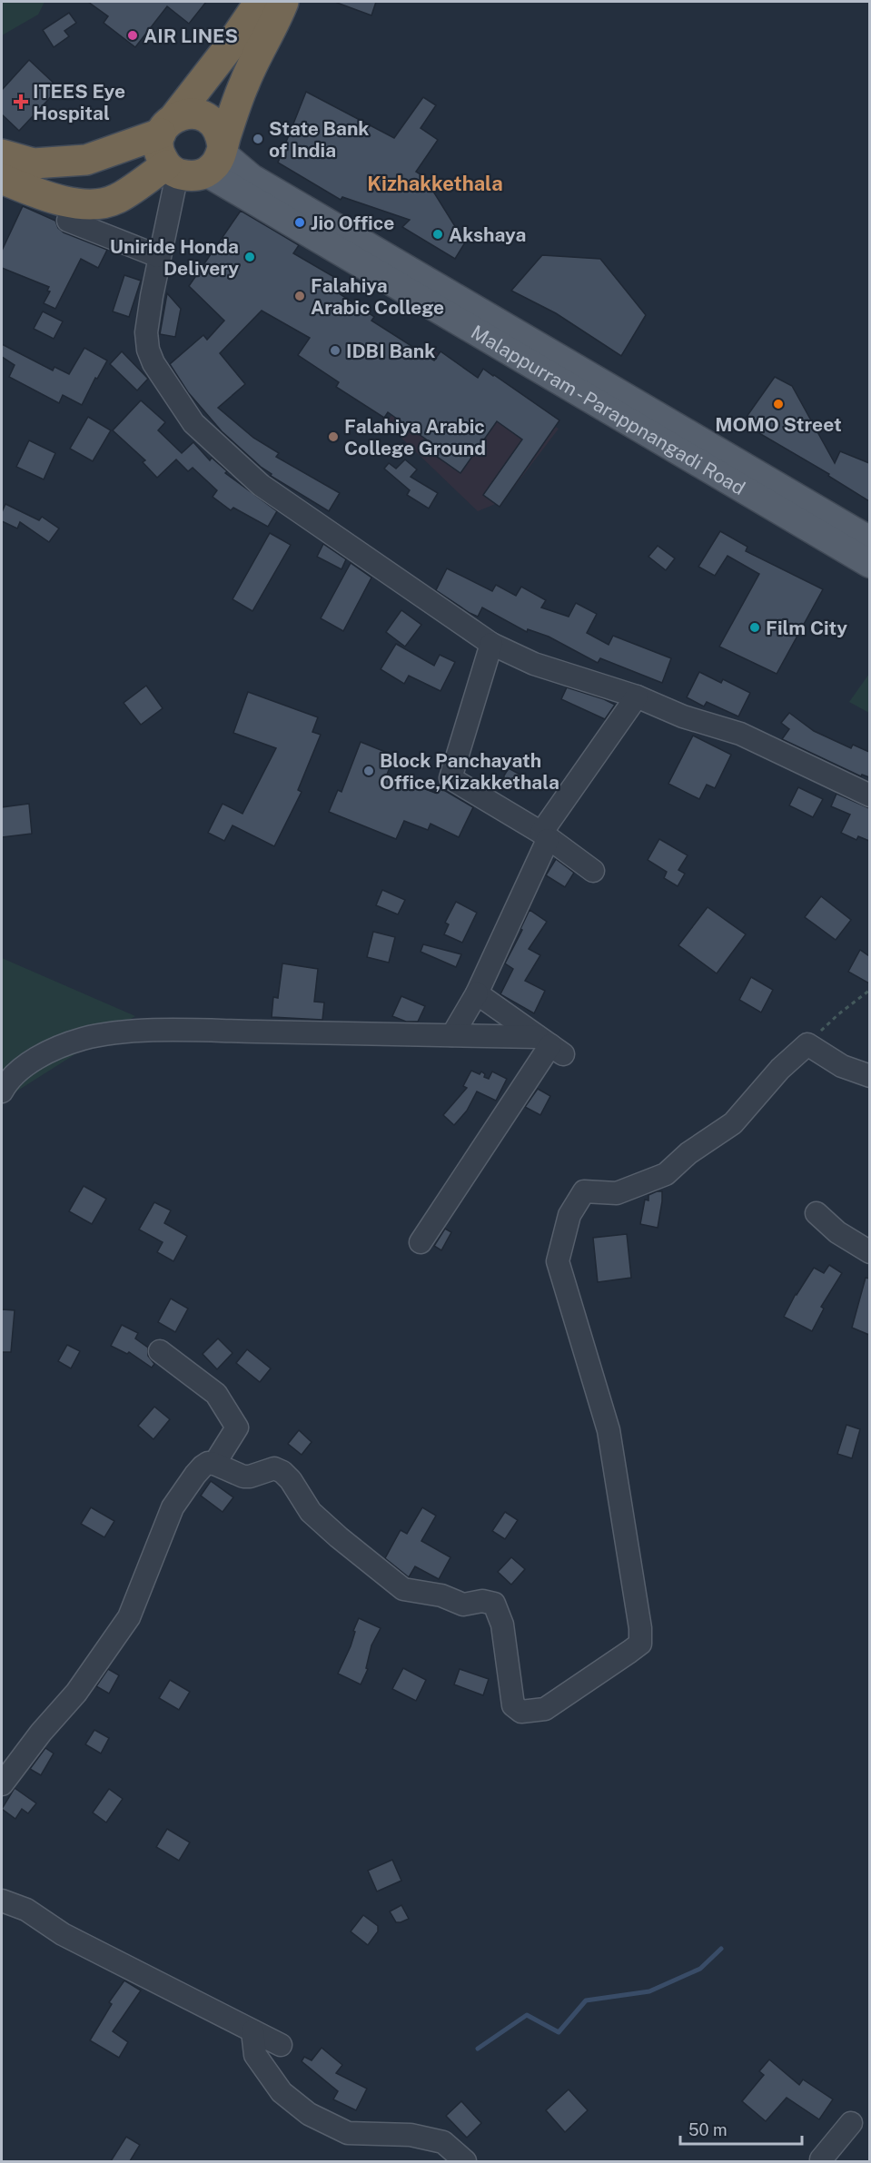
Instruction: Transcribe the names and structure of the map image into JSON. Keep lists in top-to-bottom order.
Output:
{
  "streets": {
    "main road": ["Malappurram - Parappnangadi Road"]
  },
  "districts": ["Kizhakkethala"],
  "places": {
    "other": [
      "AIR LINES",
      "State Bank of India",
      "Jio Office",
      "Akshaya",
      "Uniride Honda Delivery",
      "Falahiya Arabic College",
      "IDBI Bank",
      "MOMO Street",
      "Falahiya Arabic College Ground",
      "Film City",
      "Block Panchayath Office,Kizakkethala"
    ],
    "health": ["ITEES Eye Hospital"]
  },
  "scale_bar": "50 m"
}
